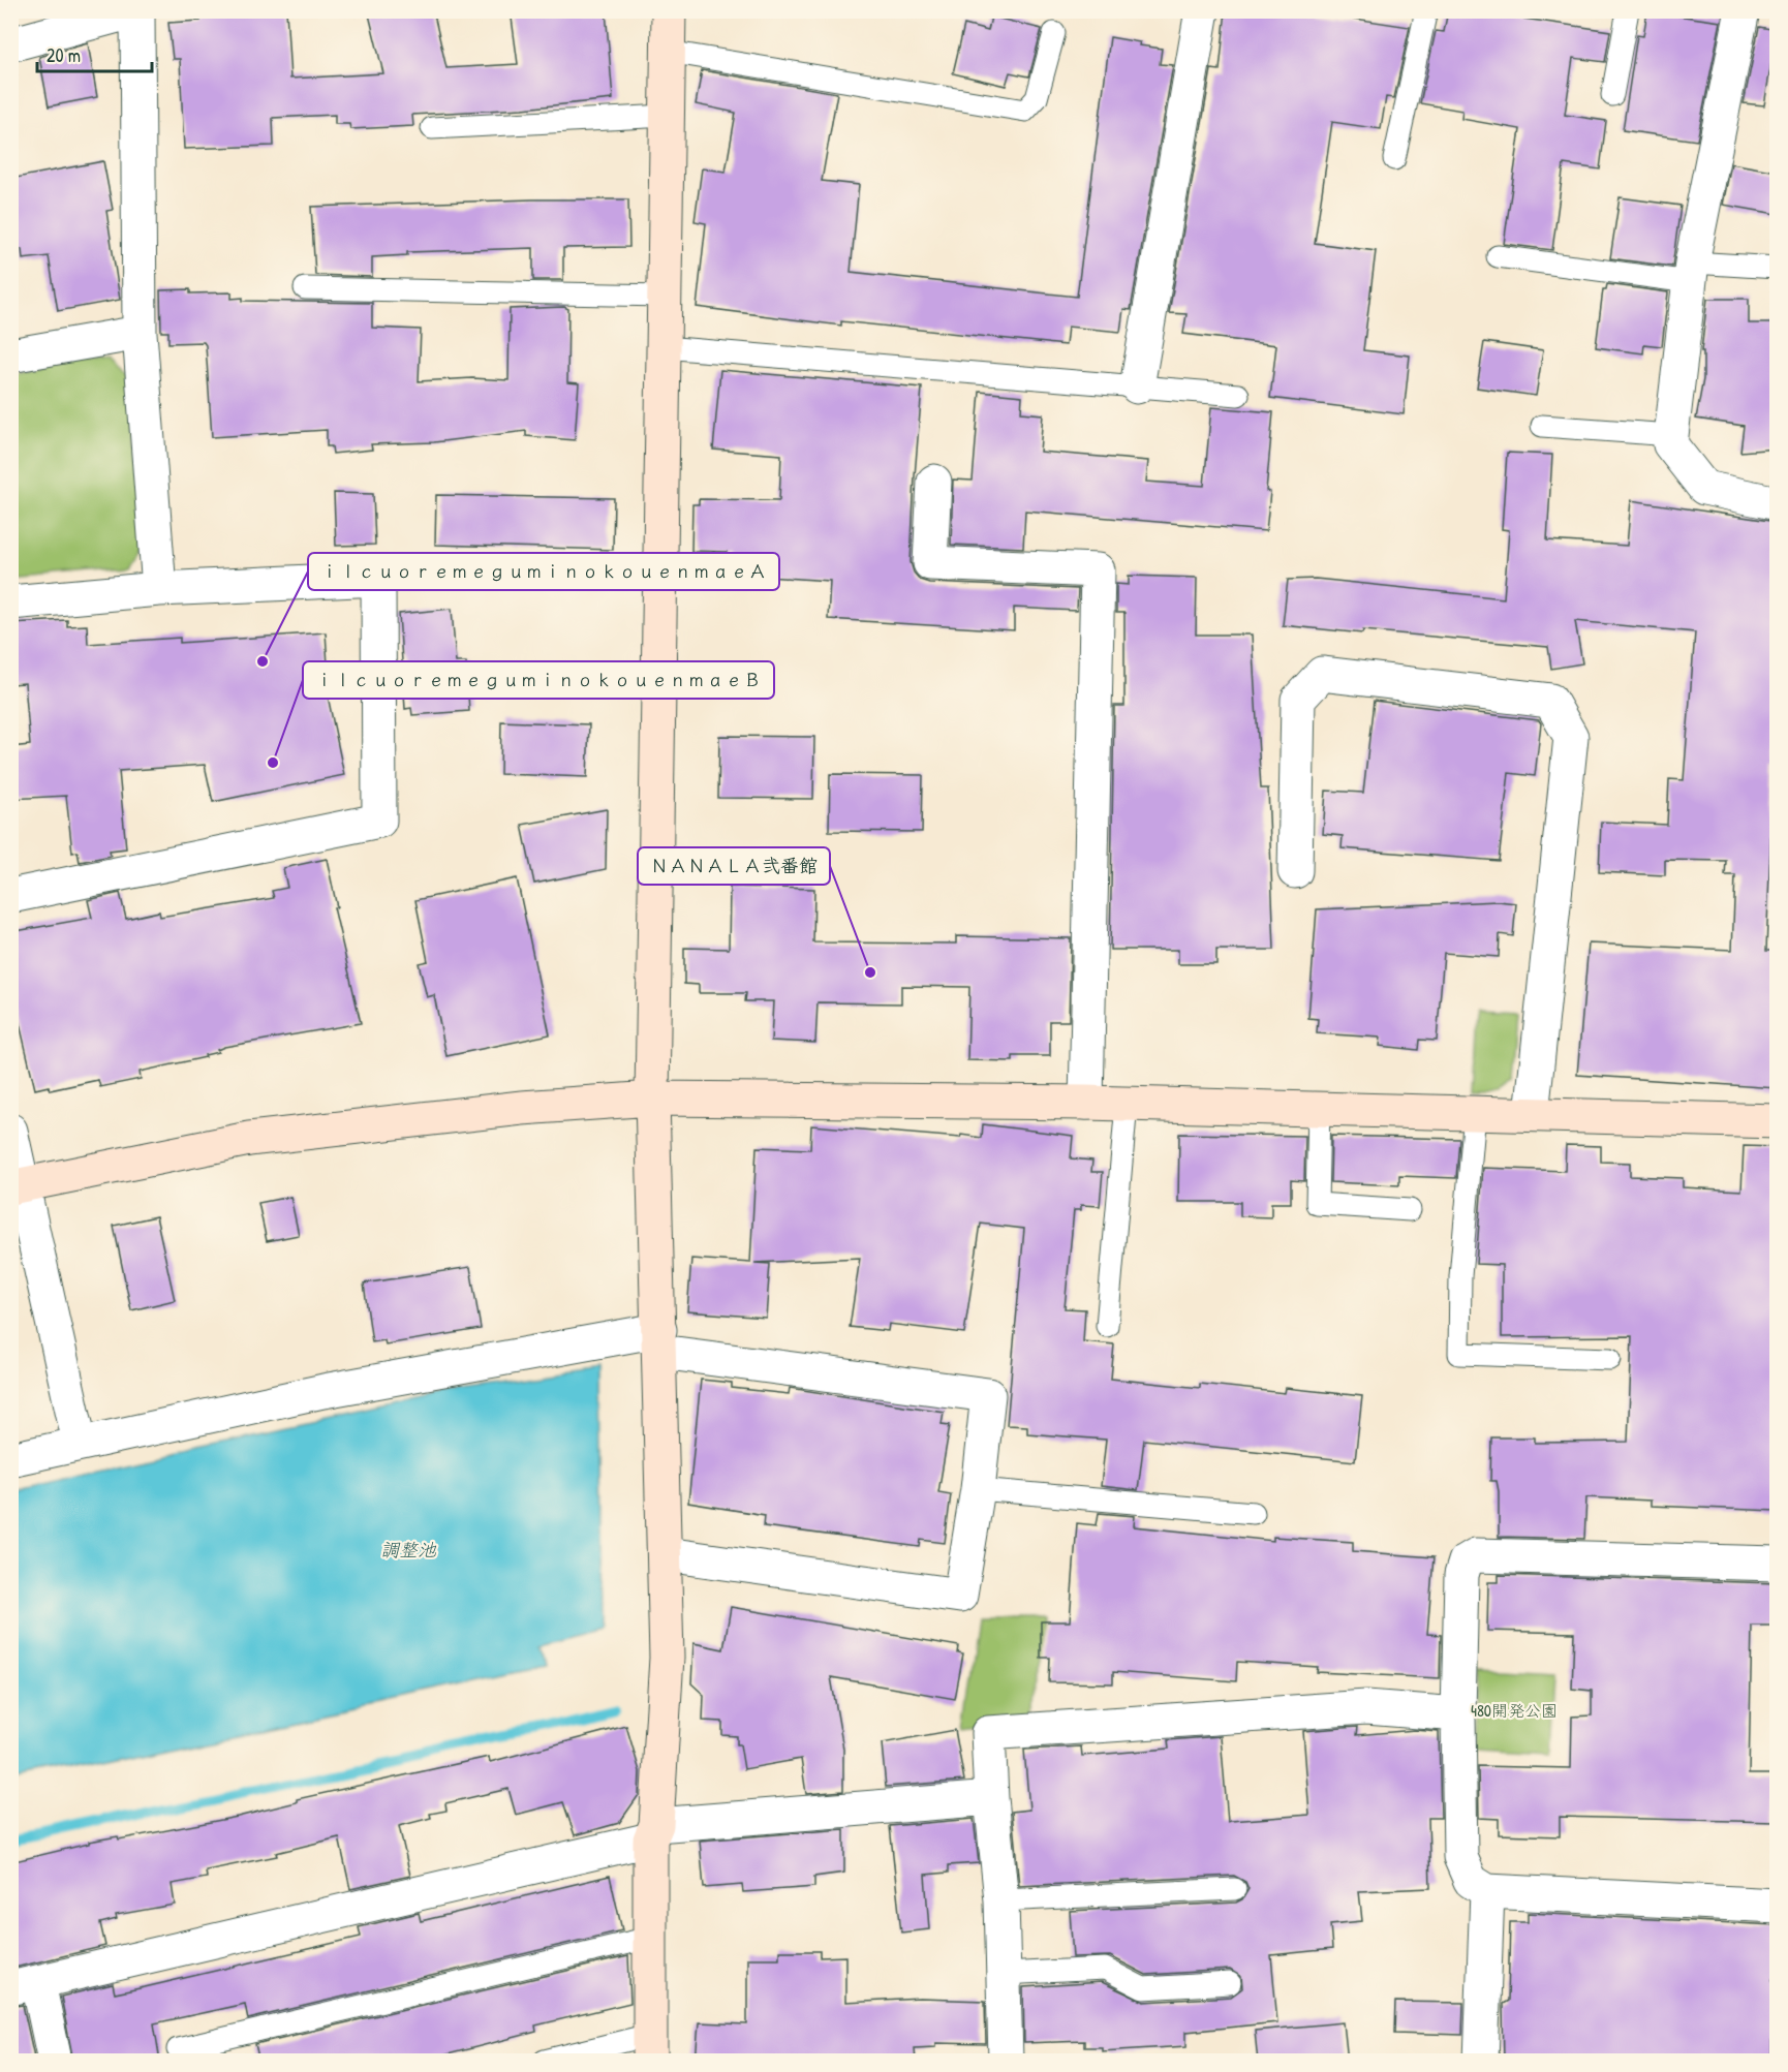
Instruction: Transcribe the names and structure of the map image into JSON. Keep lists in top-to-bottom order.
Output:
{
  "water": ["調整池"],
  "parks": ["480開発公園"],
  "places": ["ｉｌｃｕｏｒｅｍｅｇｕｍｉｎｏｋｏｕｅｎｍａｅＡ", "ｉｌｃｕｏｒｅｍｅｇｕｍｉｎｏｋｏｕｅｎｍａｅＢ", "ＮＡＮＡＬＡ弐番館"],
  "scale_bar": "20 m"
}
